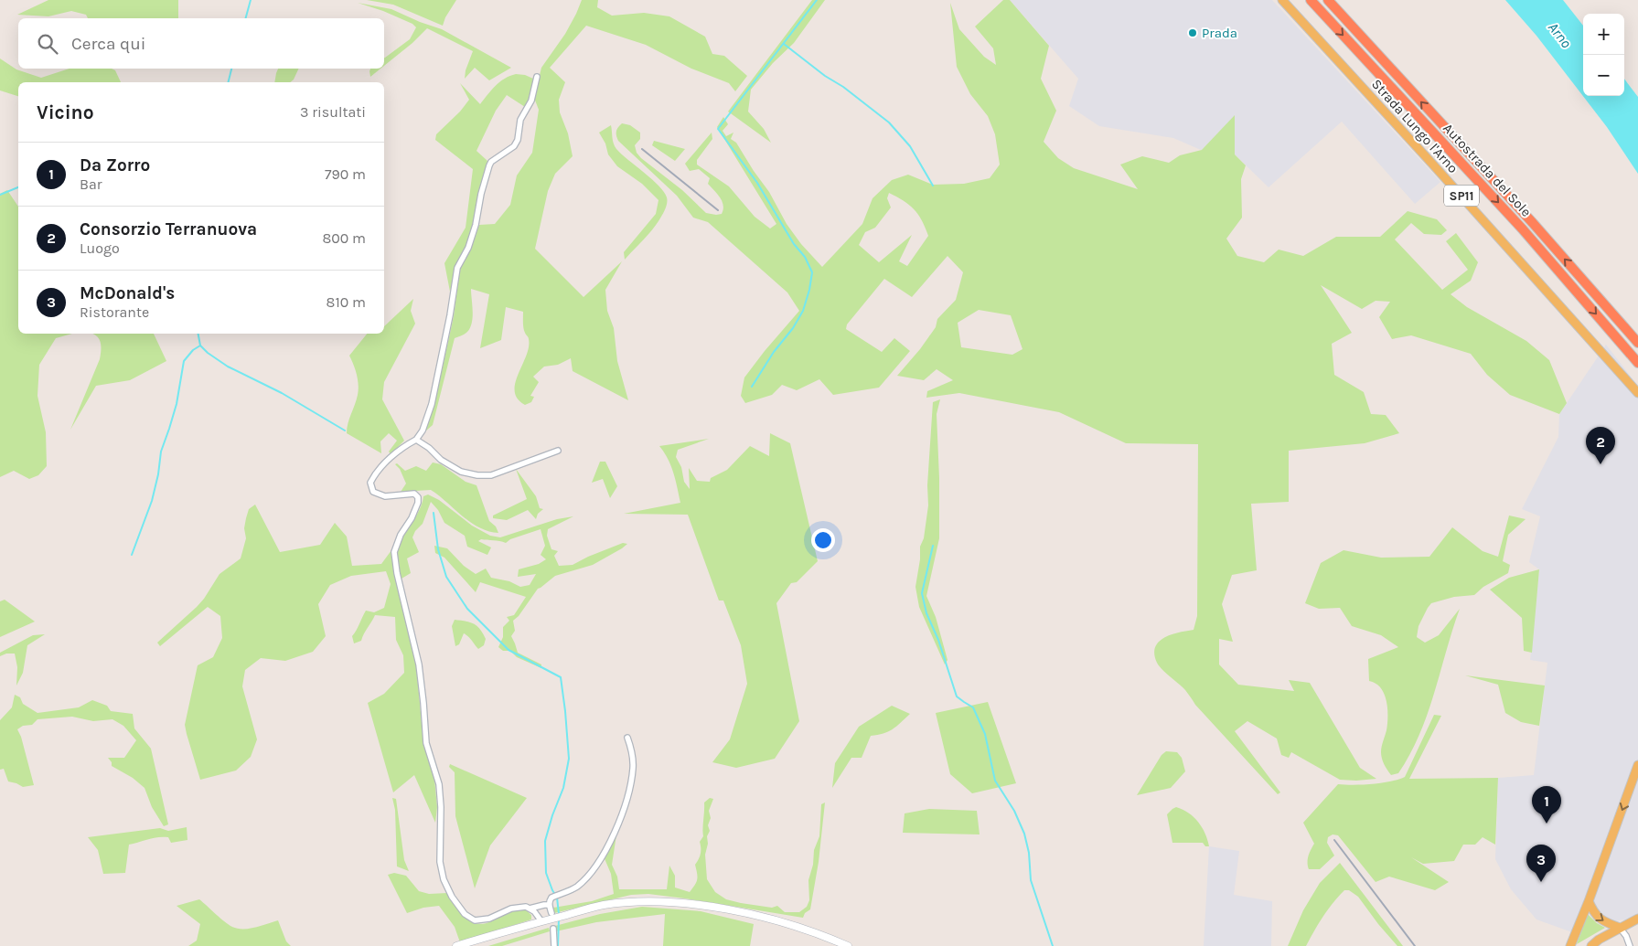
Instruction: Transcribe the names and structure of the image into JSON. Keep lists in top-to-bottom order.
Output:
{
  "streets": {
    "highway": ["Autostrada del Sole"],
    "main road": ["Strada Lungo l'Arno", "SP11"]
  },
  "water": ["Arno"],
  "places": ["Prada"],
  "page": {
    "map_buttons": ["+", "−"],
    "search": "Cerca qui",
    "heading": ["Vicino", "3 risultati"],
    "list": [
      {
        "mark": "1",
        "name": "Da Zorro",
        "note": "Bar",
        "value": "790 m"
      },
      {
        "mark": "2",
        "name": "Consorzio Terranuova",
        "note": "Luogo",
        "value": "800 m"
      },
      {
        "mark": "3",
        "name": "McDonald's",
        "note": "Ristorante",
        "value": "810 m"
      }
    ],
    "pins": ["2", "1", "3"]
  }
}
